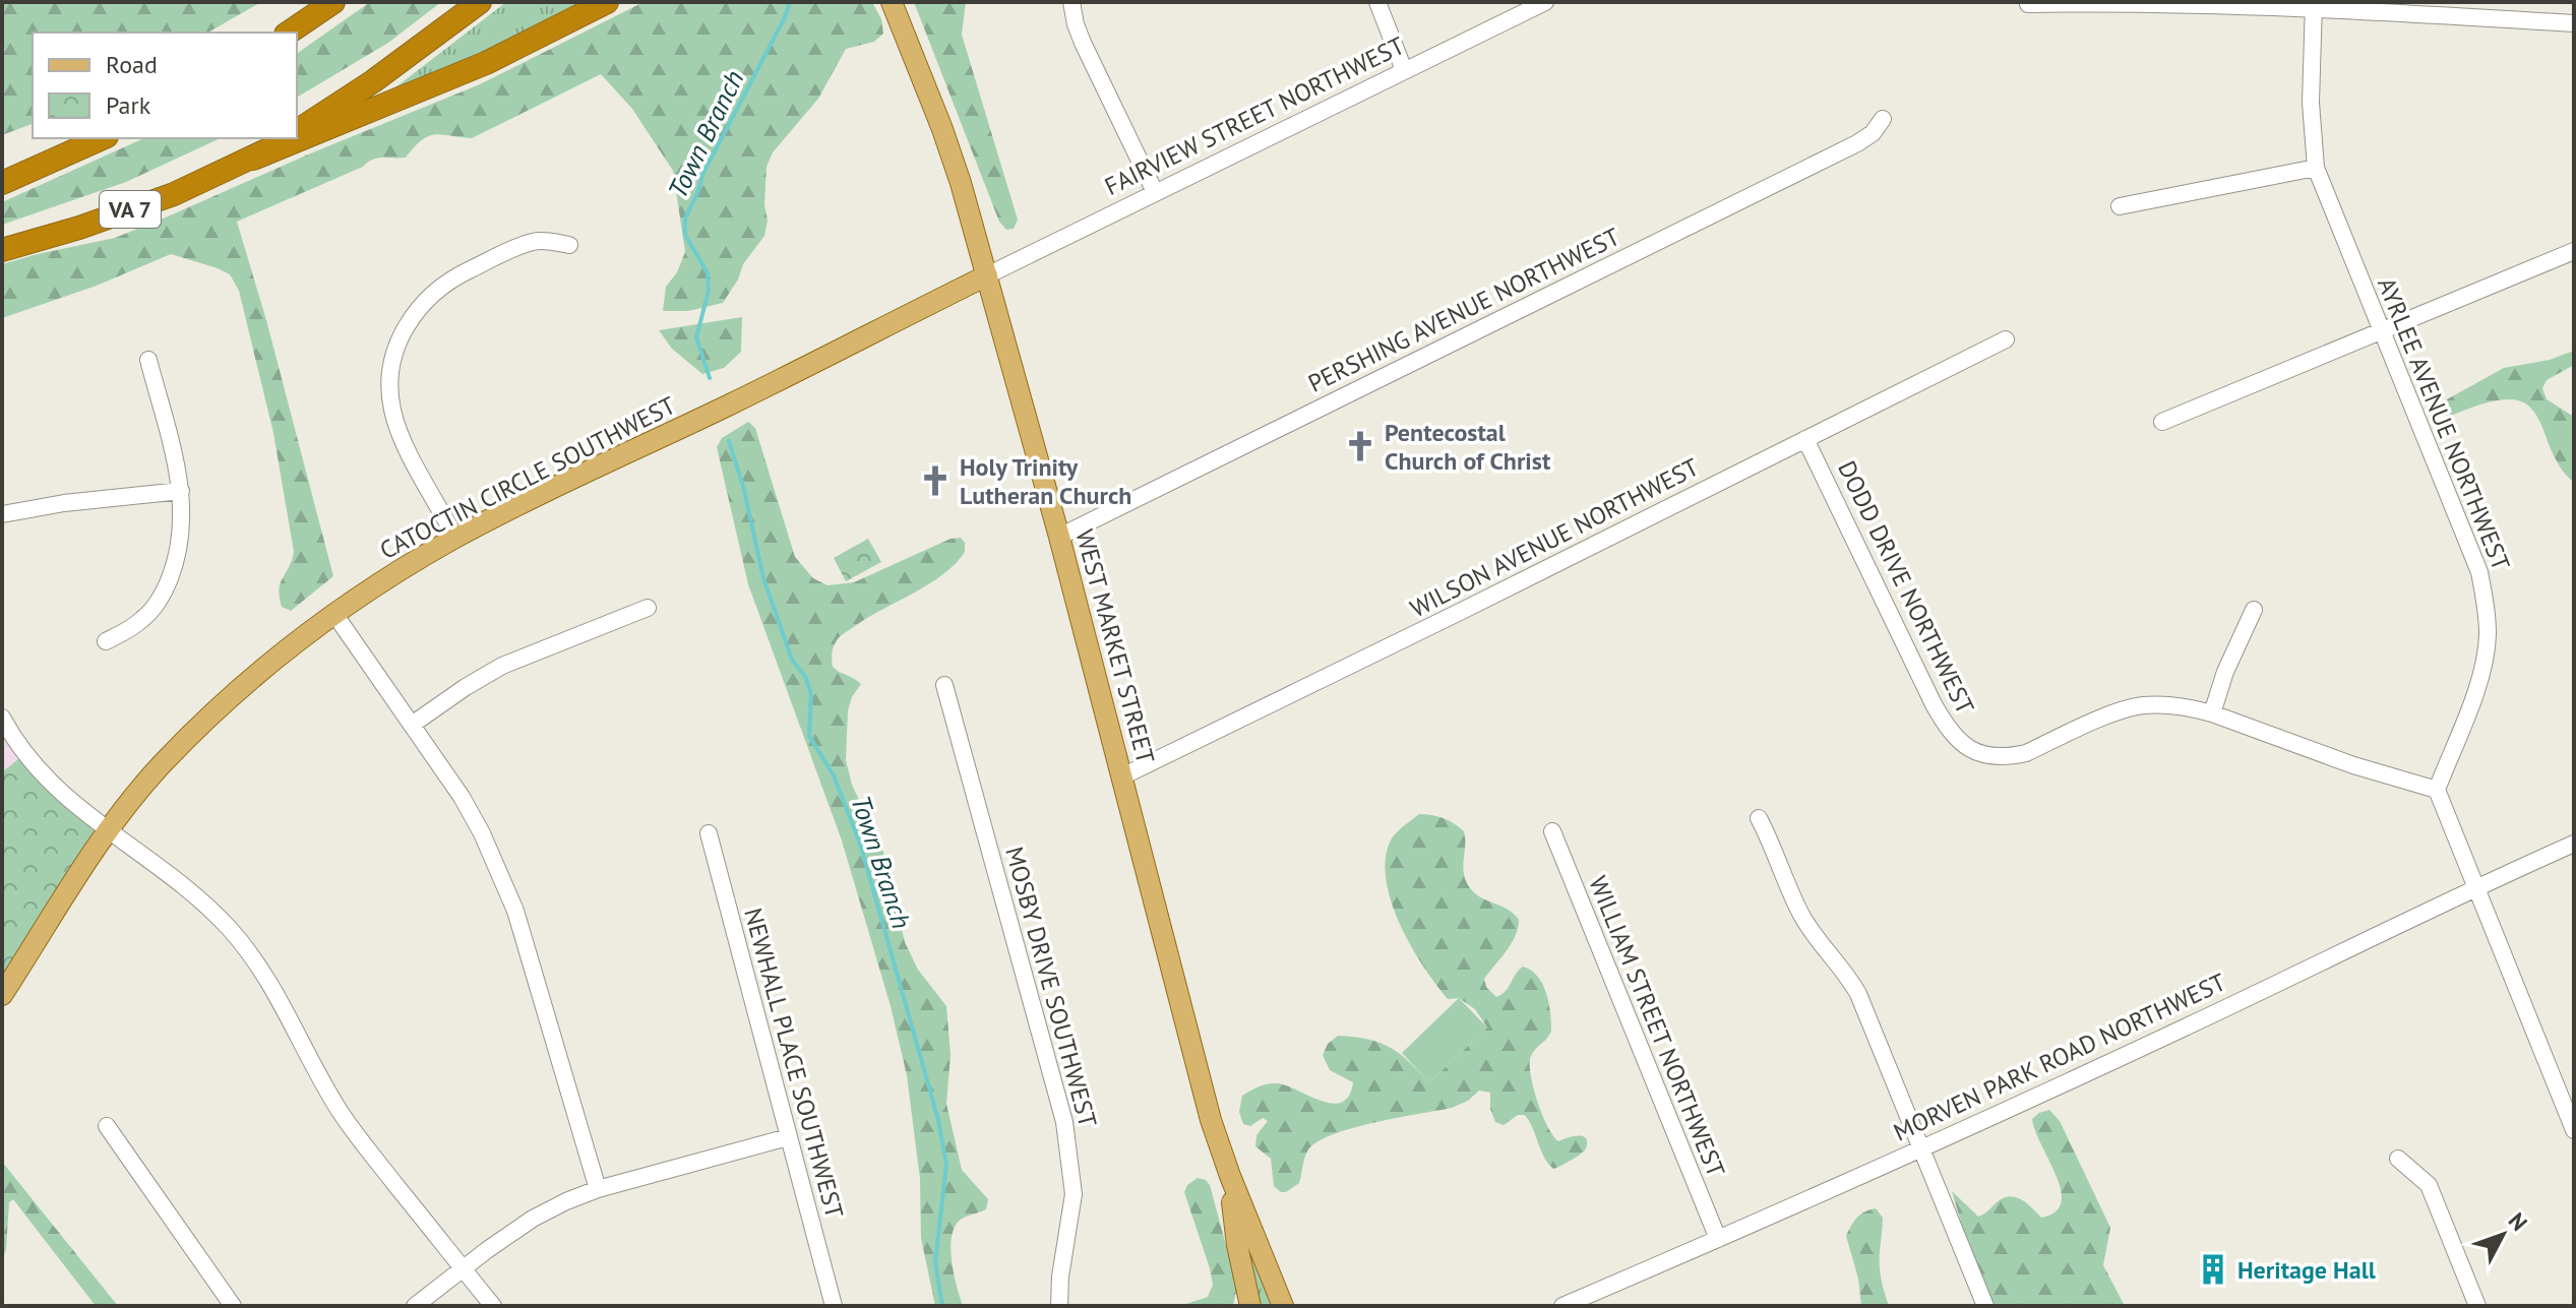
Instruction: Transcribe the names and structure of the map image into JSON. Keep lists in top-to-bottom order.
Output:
{
  "streets": {
    "highway": ["VA 7"],
    "main road": ["CATOCTIN CIRCLE SOUTHWEST", "WEST MARKET STREET"],
    "street": [
      "FAIRVIEW STREET NORTHWEST",
      "PERSHING AVENUE NORTHWEST",
      "AYRLEE AVENUE NORTHWEST",
      "WILSON AVENUE NORTHWEST",
      "DODD DRIVE NORTHWEST",
      "MOSBY DRIVE SOUTHWEST",
      "WILLIAM STREET NORTHWEST",
      "MORVEN PARK ROAD NORTHWEST",
      "NEWHALL PLACE SOUTHWEST"
    ]
  },
  "crossings": [
    ["FAIRVIEW STREET NORTHWEST", "CATOCTIN CIRCLE SOUTHWEST"],
    ["FAIRVIEW STREET NORTHWEST", "WEST MARKET STREET"],
    ["PERSHING AVENUE NORTHWEST", "WEST MARKET STREET"],
    ["AYRLEE AVENUE NORTHWEST", "DODD DRIVE NORTHWEST"],
    ["CATOCTIN CIRCLE SOUTHWEST", "WEST MARKET STREET"],
    ["WILSON AVENUE NORTHWEST", "DODD DRIVE NORTHWEST"],
    ["WILSON AVENUE NORTHWEST", "WEST MARKET STREET"],
    ["WILLIAM STREET NORTHWEST", "MORVEN PARK ROAD NORTHWEST"]
  ],
  "water": ["Town Branch"],
  "places": {
    "church": ["Pentecostal Church of Christ", "Holy Trinity Lutheran Church"],
    "building": ["Heritage Hall"]
  },
  "legend": ["Road", "Park"],
  "north": "top right"
}
